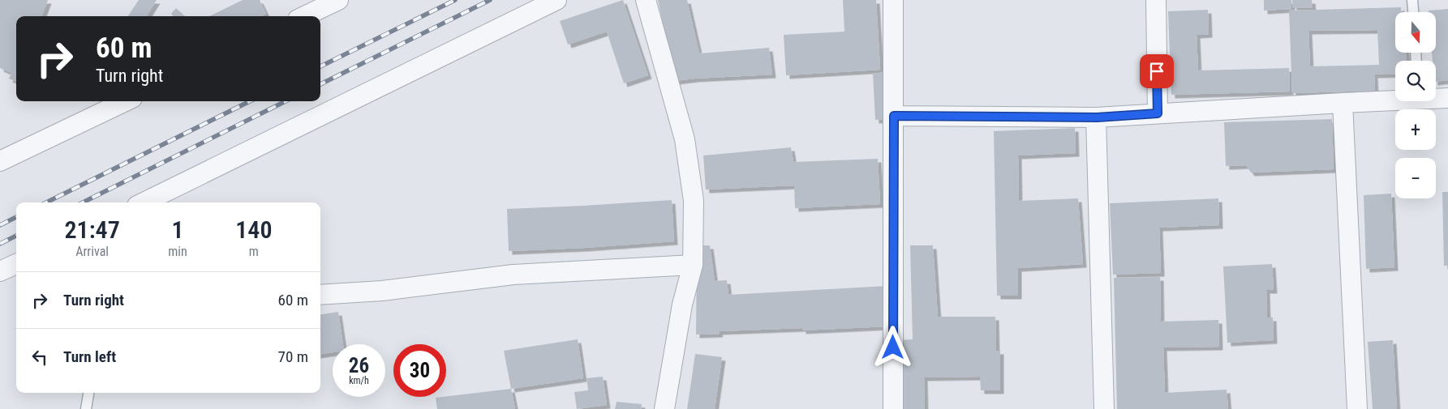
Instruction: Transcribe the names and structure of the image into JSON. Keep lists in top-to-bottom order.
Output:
{
  "north": "bottom",
  "page": {
    "map_buttons": ["+", "−"],
    "turn": ["60 m", "Turn right"],
    "eta": [
      "21:47",
      "Arrival",
      "1",
      "min",
      "140",
      "m"
    ],
    "list": [
      {
        "name": "Turn right",
        "value": "60 m"
      },
      {
        "name": "Turn left",
        "value": "70 m"
      }
    ],
    "speed": "26 km/h",
    "limit": "30"
  }
}
